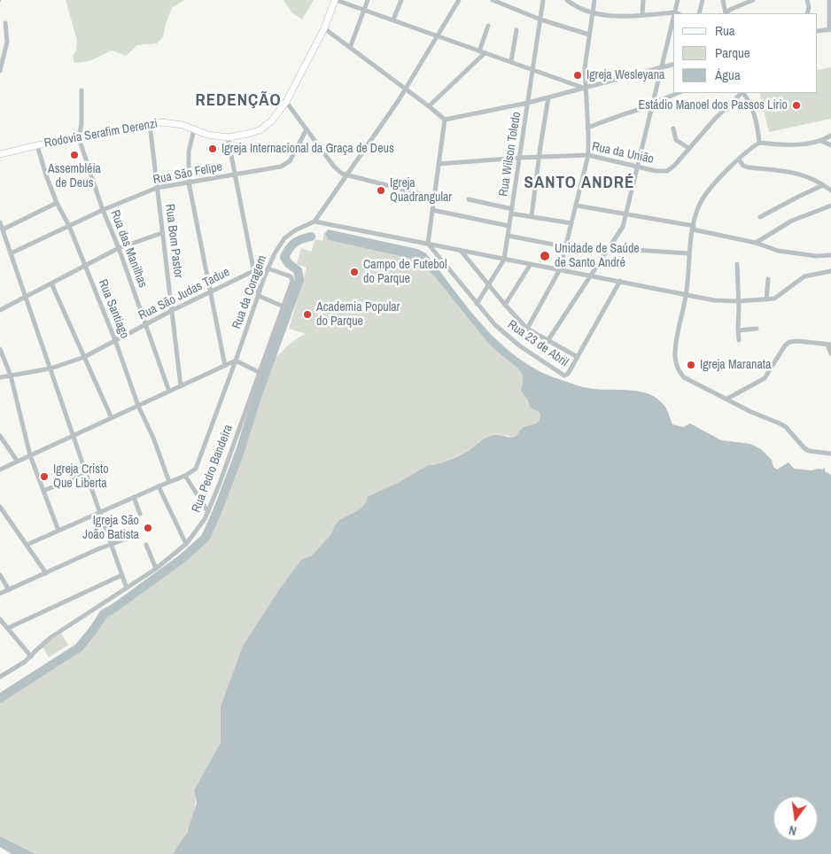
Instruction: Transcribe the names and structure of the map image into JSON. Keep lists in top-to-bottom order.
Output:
{
  "streets": {
    "main road": ["Rodovia Serafim Derenzi"],
    "street": [
      "Rua da União",
      "Rua Wilson Toledo",
      "Rua São Felipe",
      "Rua Bom Pastor",
      "Rua das Manilhas",
      "Rua da Coragem",
      "Rua São Judas Tadue",
      "Rua Santiago",
      "Rua 23 de Abril",
      "Rua Pedro Bandeira"
    ]
  },
  "crossings": [
    ["Rodovia Serafim Derenzi", "Rua Bom Pastor"],
    ["Rodovia Serafim Derenzi", "Rua das Manilhas"],
    ["Rodovia Serafim Derenzi", "Rua Santiago"],
    ["Rua da União", "Rua Wilson Toledo"],
    ["Rua Wilson Toledo", "Rua 23 de Abril"],
    ["Rua São Felipe", "Rua Bom Pastor"],
    ["Rua São Felipe", "Rua das Manilhas"],
    ["Rua São Felipe", "Rua Santiago"],
    ["Rua Bom Pastor", "Rua São Judas Tadue"],
    ["Rua das Manilhas", "Rua São Judas Tadue"],
    ["Rua da Coragem", "Rua Santiago"],
    ["Rua da Coragem", "Rua Pedro Bandeira"],
    ["Rua São Judas Tadue", "Rua Santiago"]
  ],
  "districts": ["REDENÇÃO", "SANTO ANDRÉ"],
  "places": [
    "Igreja Wesleyana",
    "Estádio Manoel dos Passos Lirio",
    "Igreja Internacional da Graça de Deus",
    "Assembléia de Deus",
    "Igreja Quadrangular",
    "Unidade de Saúde de Santo André",
    "Campo de Futebol do Parque",
    "Academia Popular do Parque",
    "Igreja Maranata",
    "Igreja Cristo Que Liberta",
    "Igreja São João Batista"
  ],
  "legend": ["Rua", "Parque", "Água"],
  "north": "bottom"
}
